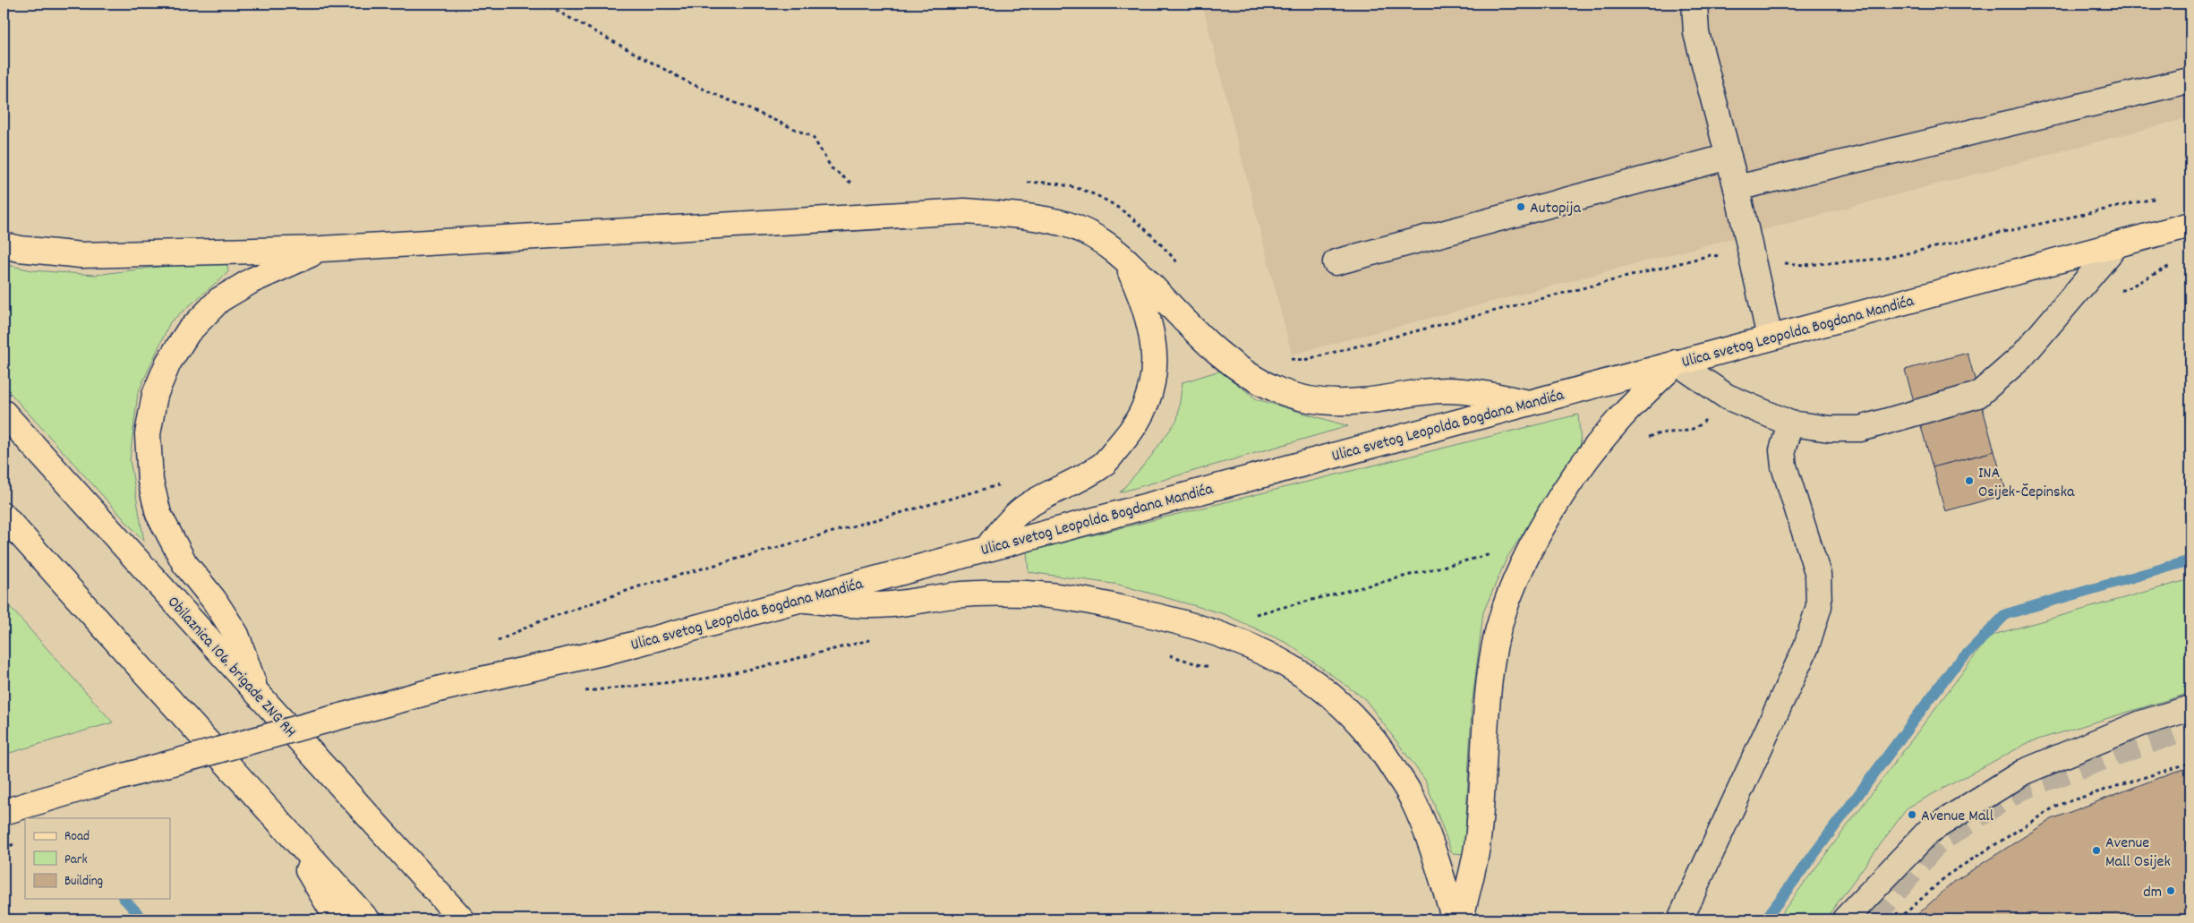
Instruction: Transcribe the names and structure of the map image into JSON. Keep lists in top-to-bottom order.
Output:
{
  "streets": {
    "main road": ["Ulica svetog Leopolda Bogdana Mandića", "Obilaznica 106. brigade ZNG RH"]
  },
  "places": [
    "Autopija",
    "INA Osijek-Čepinska",
    "Avenue Mall",
    "Avenue Mall Osijek",
    "dm"
  ],
  "legend": ["Road", "Park", "Building"]
}
